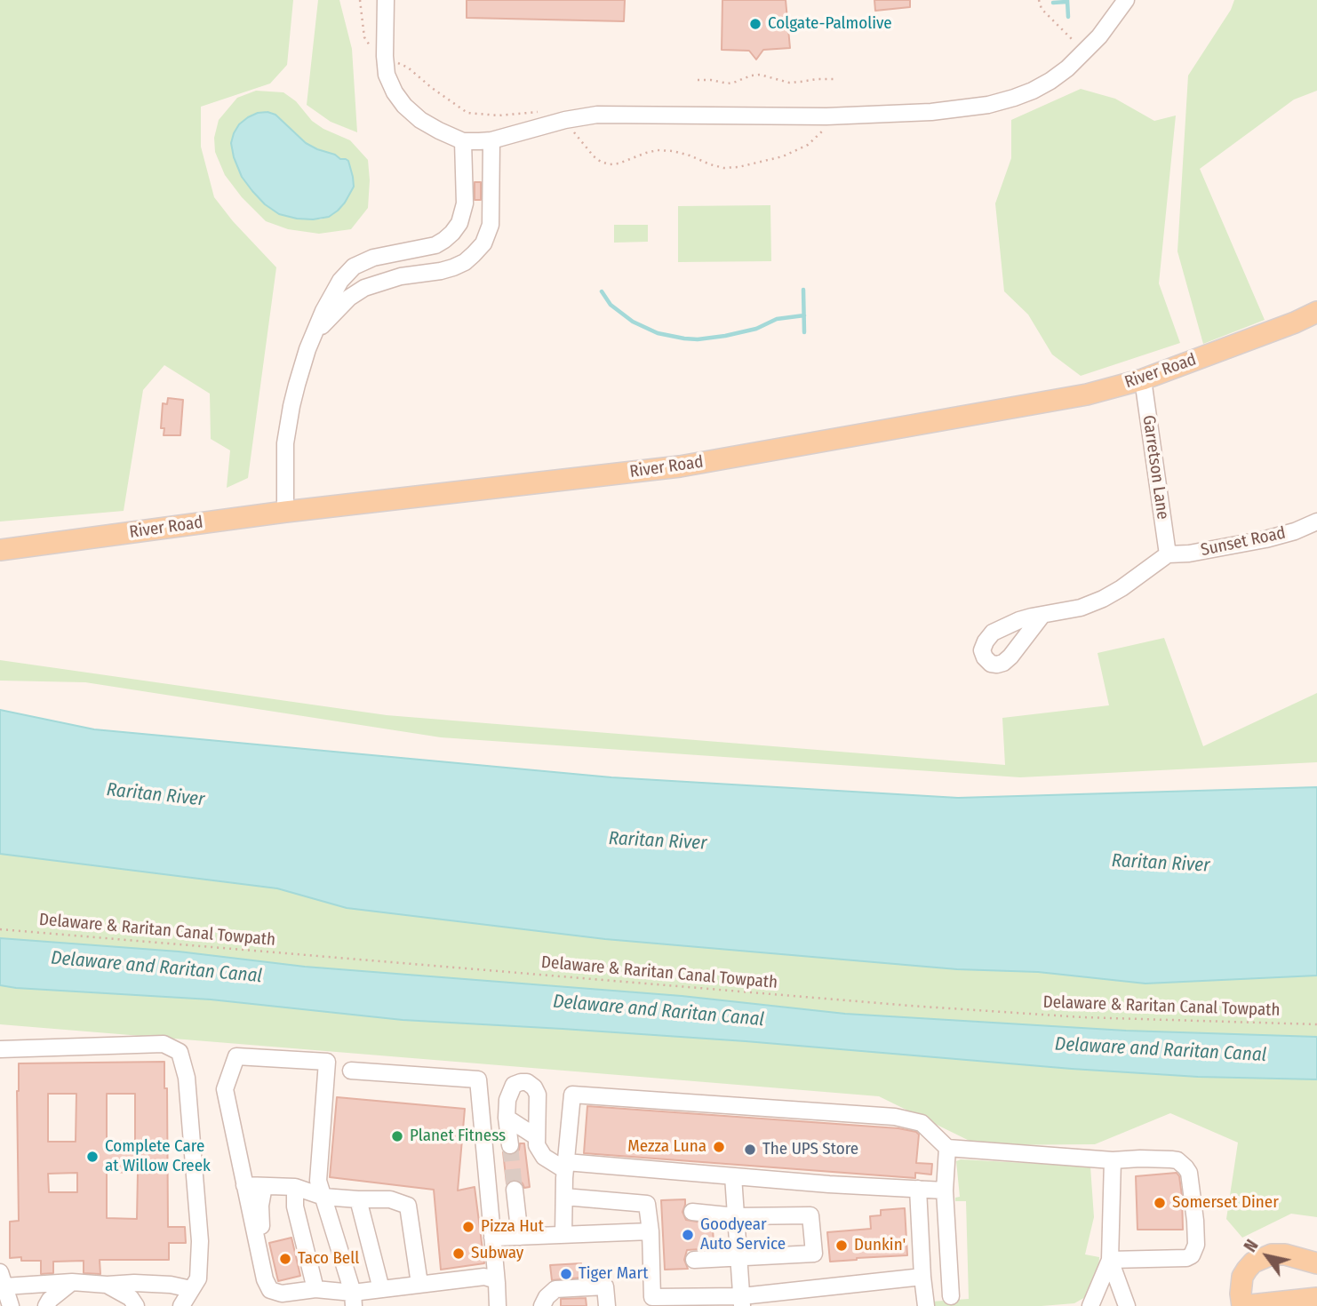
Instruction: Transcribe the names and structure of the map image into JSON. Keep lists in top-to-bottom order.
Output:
{
  "streets": {
    "main road": ["River Road"],
    "street": ["Garretson Lane", "Sunset Road"],
    "path": ["Delaware & Raritan Canal Towpath"]
  },
  "crossings": [
    ["River Road", "Garretson Lane"],
    ["Garretson Lane", "Sunset Road"]
  ],
  "water": ["Raritan River", "Delaware and Raritan Canal"],
  "places": [
    "Colgate-Palmolive",
    "Planet Fitness",
    "Mezza Luna",
    "The UPS Store",
    "Complete Care at Willow Creek",
    "Somerset Diner",
    "Pizza Hut",
    "Goodyear Auto Service",
    "Dunkin'",
    "Subway",
    "Taco Bell",
    "Tiger Mart"
  ],
  "north": "top left"
}
